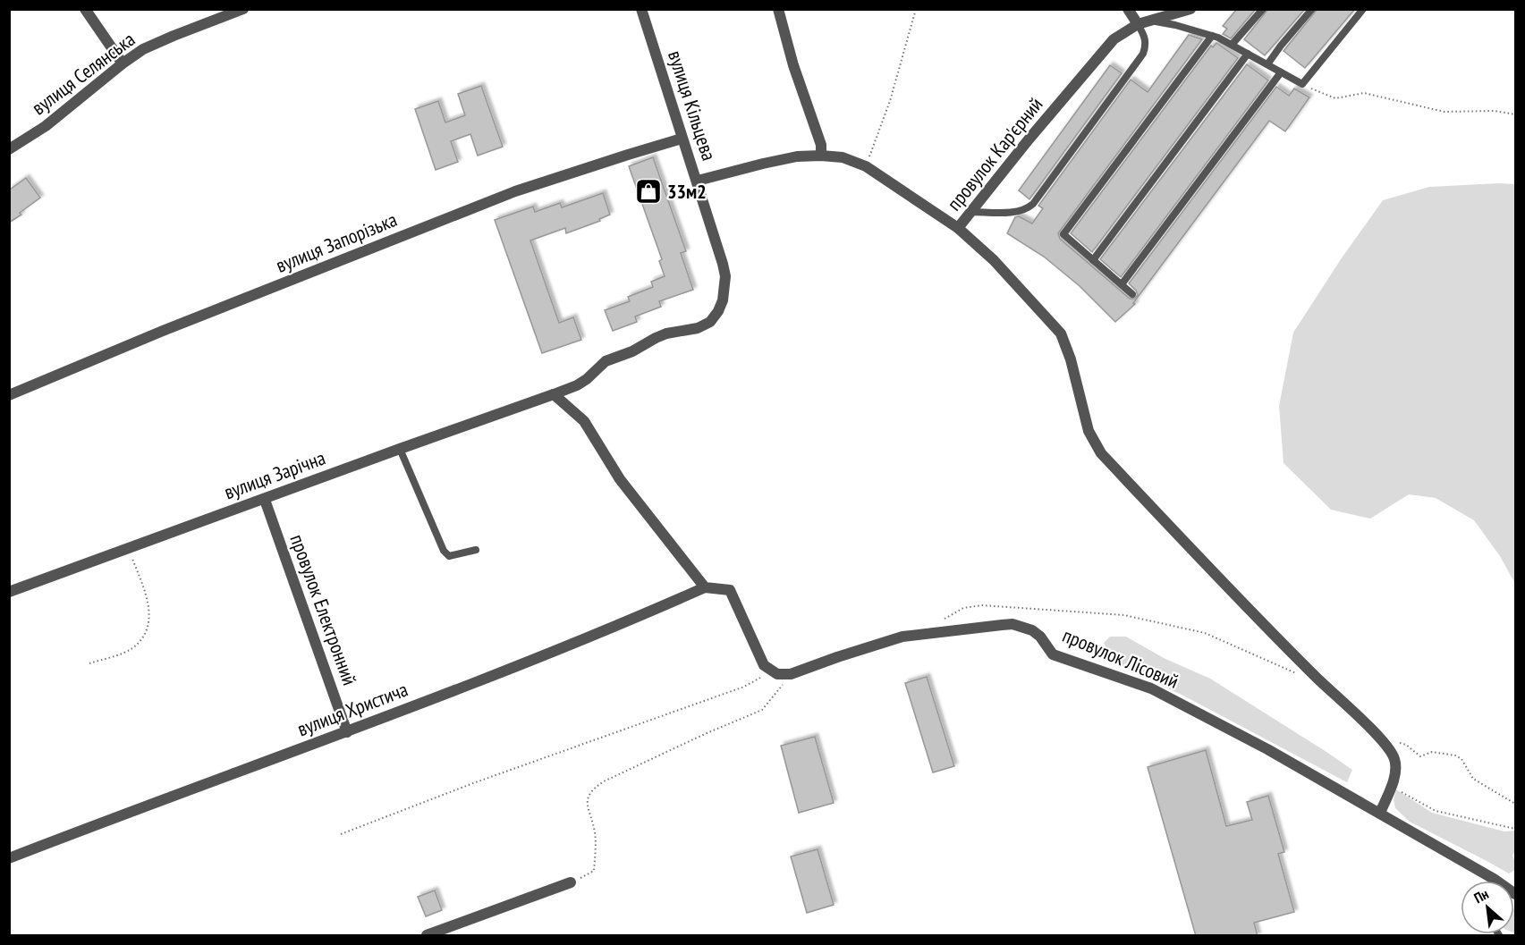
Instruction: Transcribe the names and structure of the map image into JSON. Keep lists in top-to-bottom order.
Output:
{
  "streets": {
    "street": [
      "вулиця Селянська",
      "вулиця Кільцева",
      "провулок Кар'єрний",
      "вулиця Запорізька",
      "вулиця Зарічна",
      "провулок Електронний",
      "провулок Лісовий",
      "вулиця Христича"
    ]
  },
  "crossings": [
    ["вулиця Кільцева", "провулок Кар'єрний"],
    ["вулиця Кільцева", "вулиця Запорізька"],
    ["вулиця Кільцева", "вулиця Зарічна"],
    ["вулиця Зарічна", "провулок Електронний"],
    ["провулок Електронний", "вулиця Христича"]
  ],
  "places": {
    "shop": ["33м2"]
  },
  "north": "top left"
}
